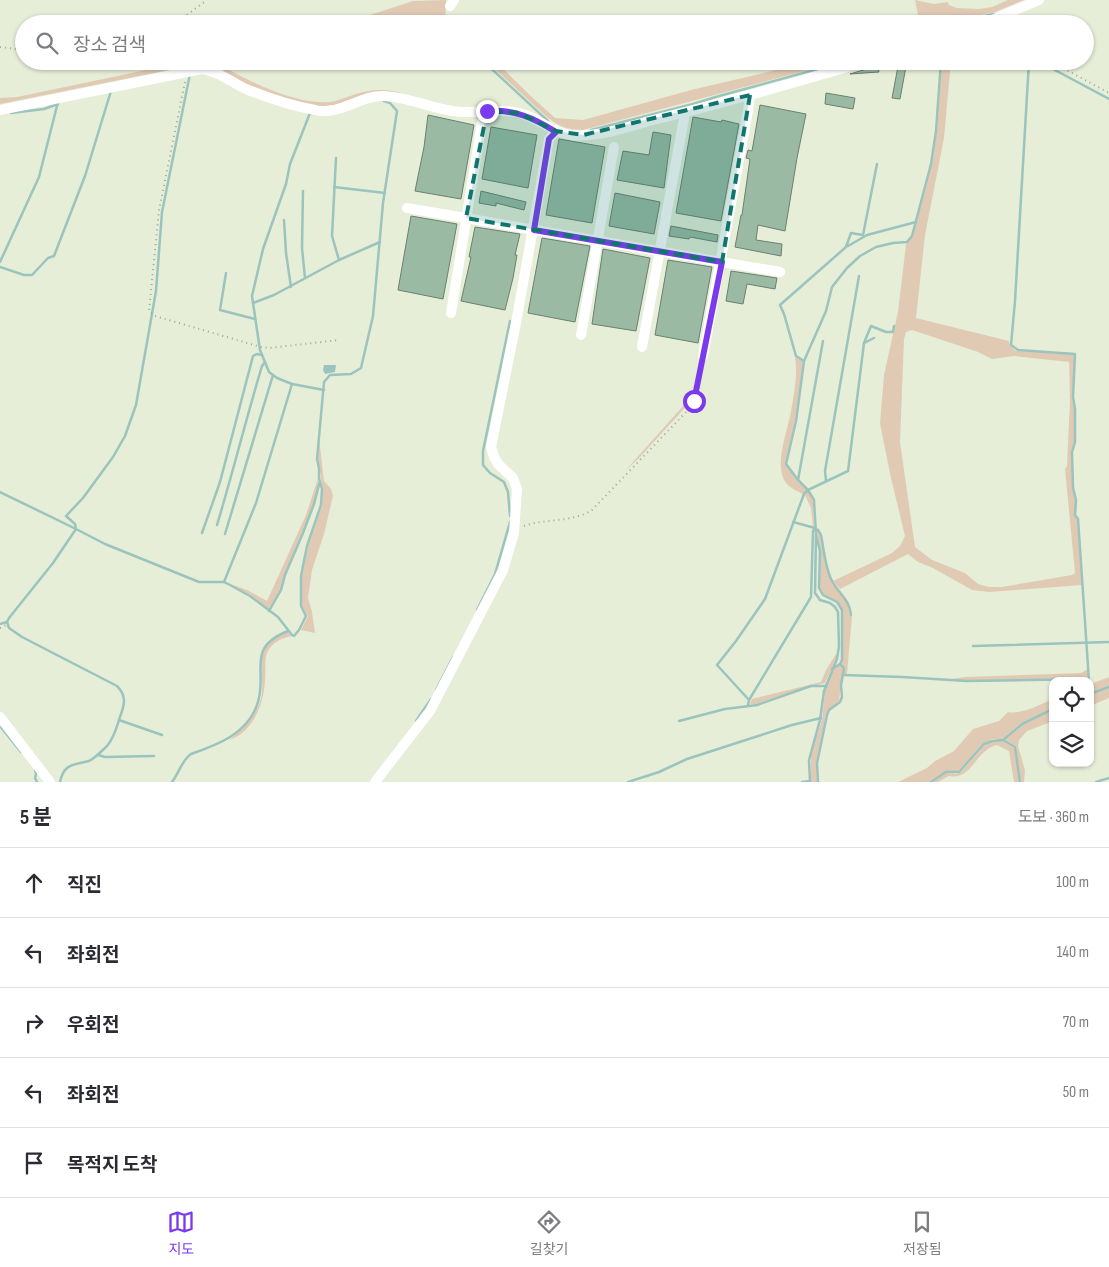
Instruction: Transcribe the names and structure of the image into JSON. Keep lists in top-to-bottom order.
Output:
{
  "page": {
    "search": "장소 검색",
    "heading": ["5 분", "도보 · 360 m"],
    "list": [
      ["직진", "100 m"],
      ["좌회전", "140 m"],
      ["우회전", "70 m"],
      ["좌회전", "50 m"],
      "목적지 도착"
    ],
    "nav": ["지도", "길찾기", "저장됨"]
  }
}
